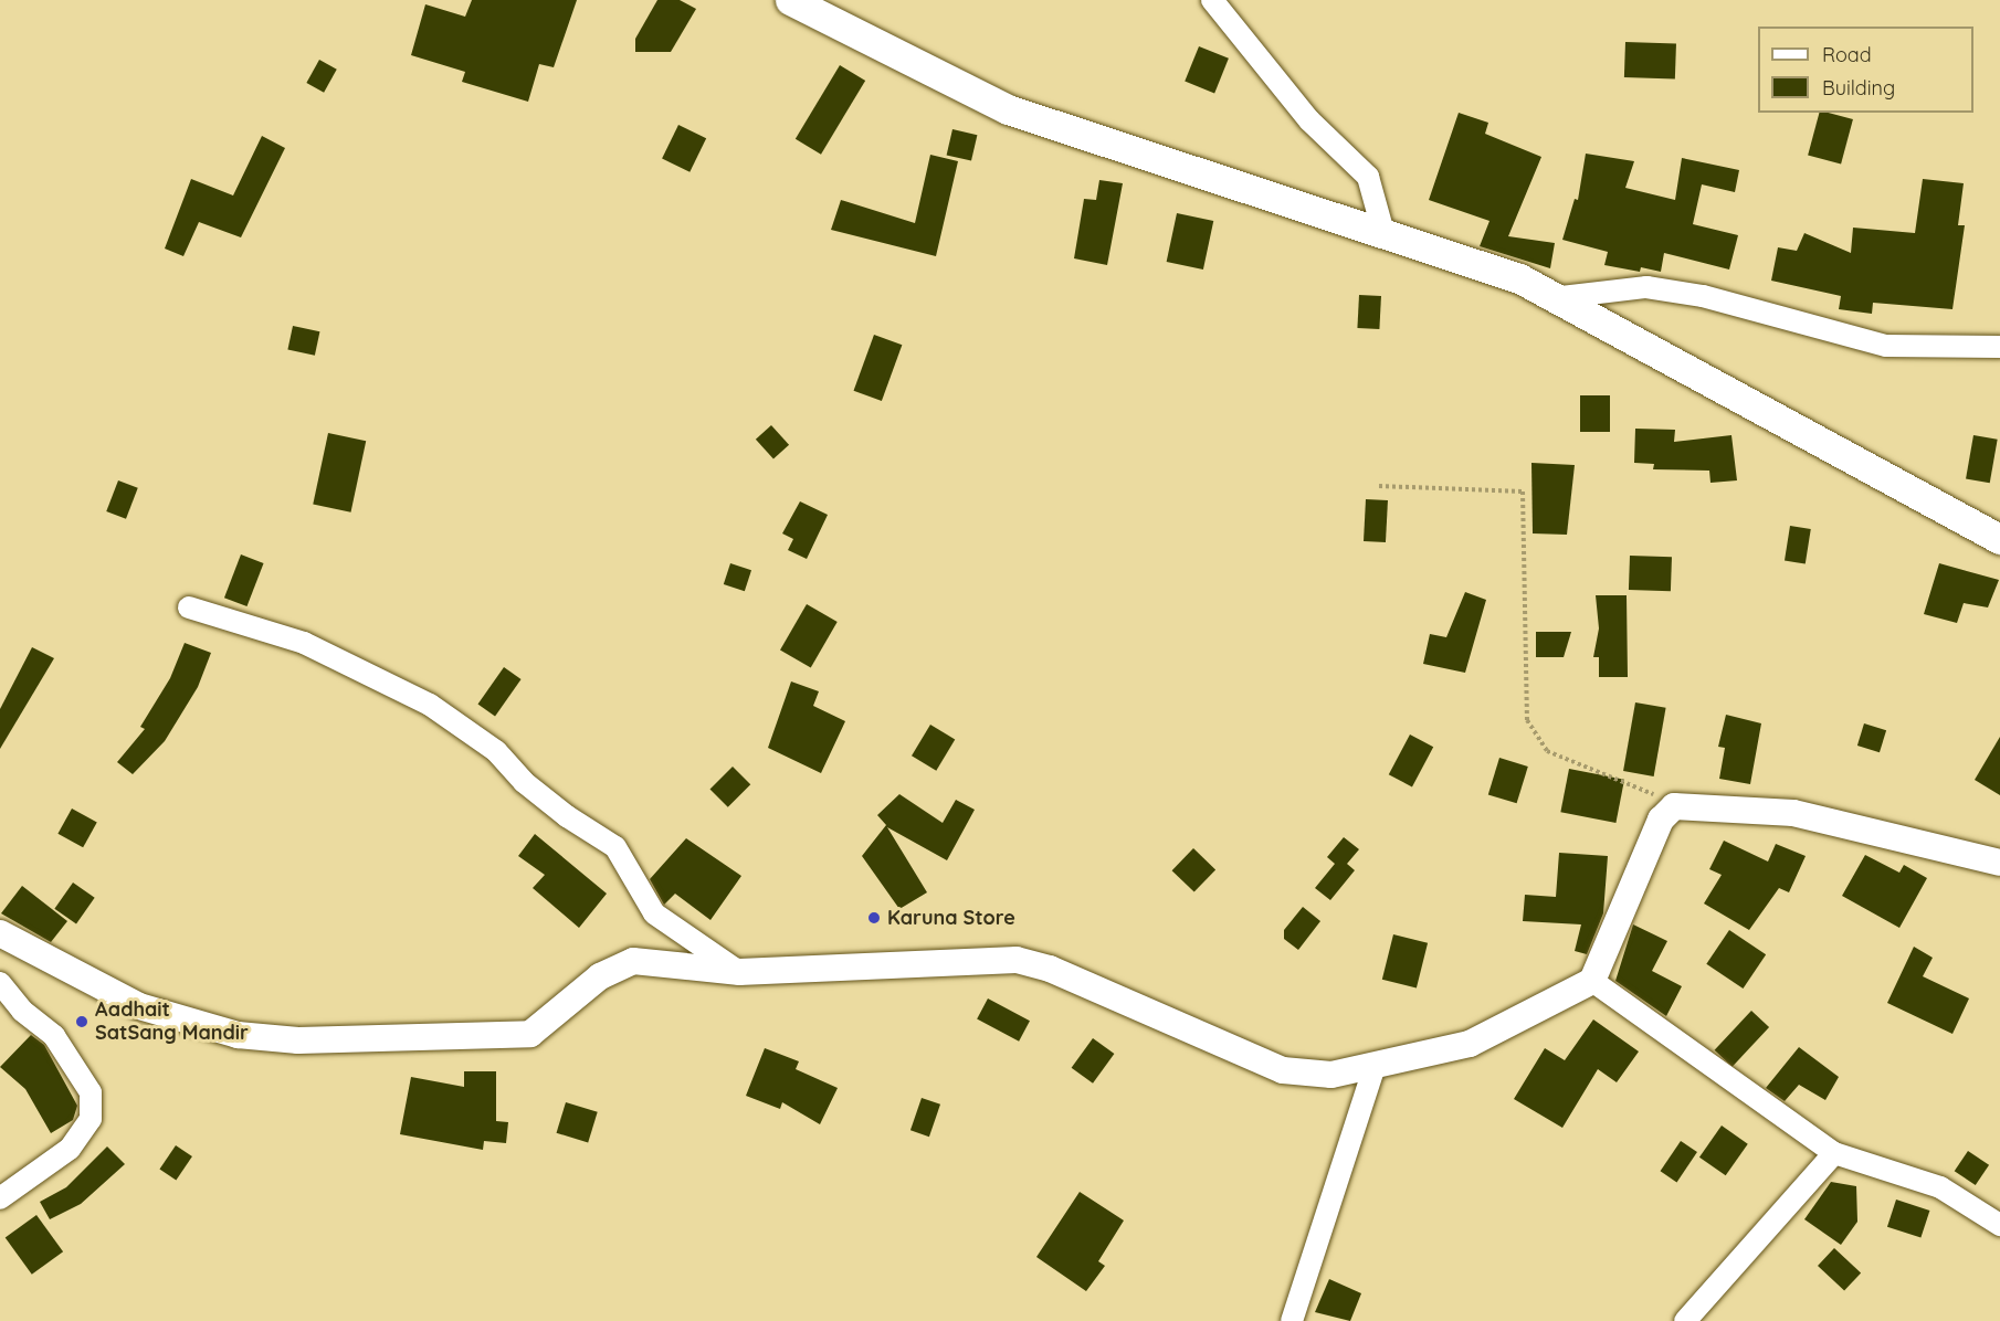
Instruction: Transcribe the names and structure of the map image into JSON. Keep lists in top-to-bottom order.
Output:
{
  "places": ["Karuna Store", "Aadhait SatSang Mandir"],
  "legend": ["Road", "Building"]
}
